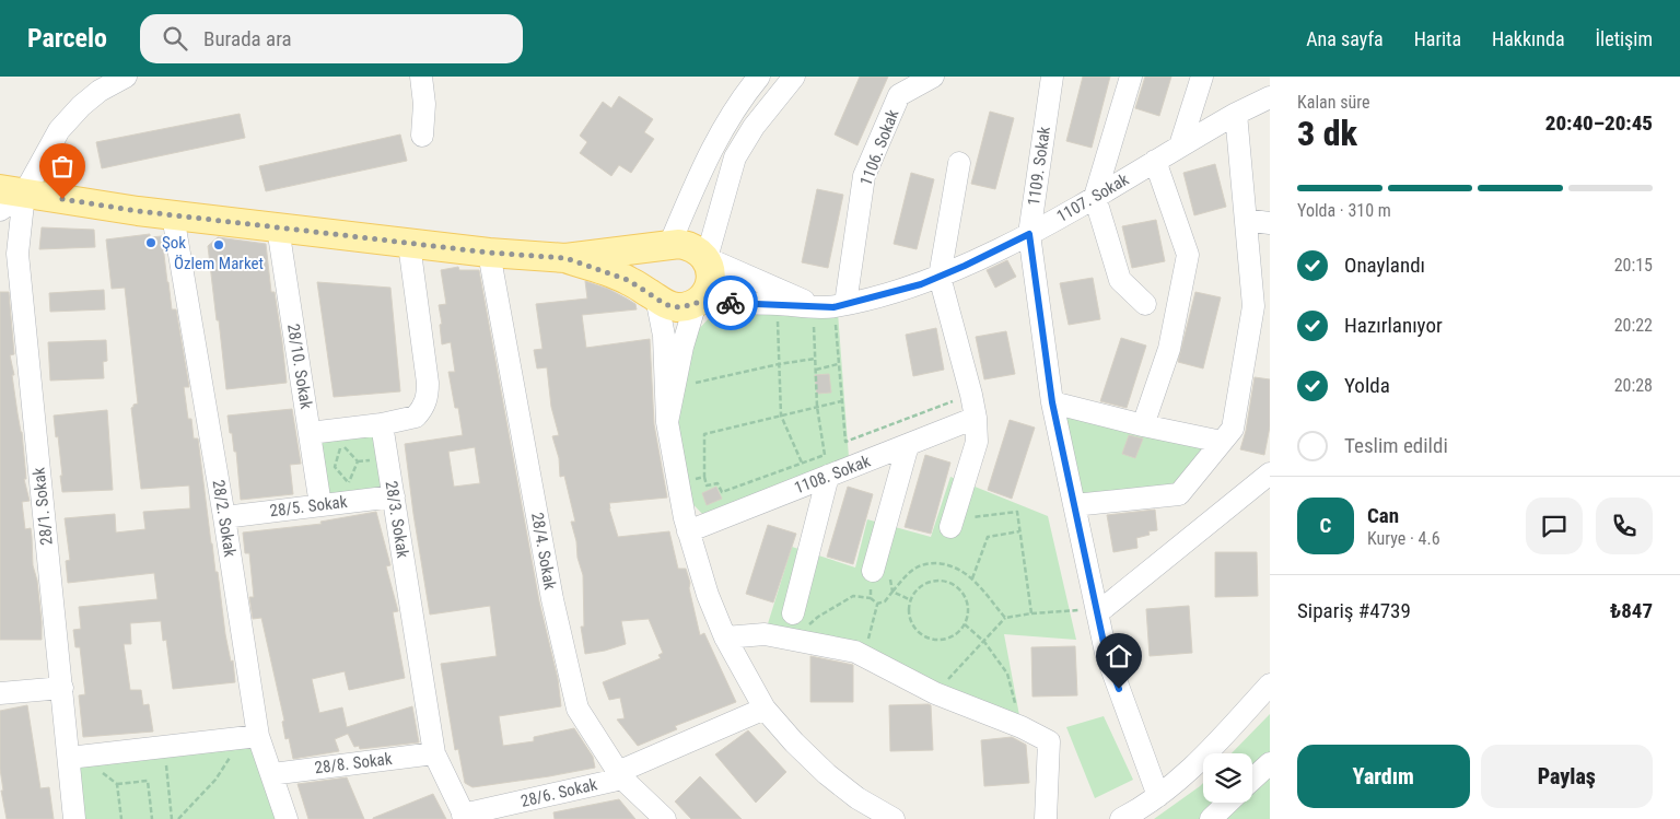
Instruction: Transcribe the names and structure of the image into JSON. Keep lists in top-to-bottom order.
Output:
{
  "streets": {
    "street": [
      "1106. Sokak",
      "1109. Sokak",
      "1107. Sokak",
      "28/10. Sokak",
      "1108. Sokak",
      "28/1. Sokak",
      "28/5. Sokak",
      "28/2. Sokak",
      "28/3. Sokak",
      "28/4. Sokak",
      "28/8. Sokak",
      "28/6. Sokak"
    ]
  },
  "crossings": [
    ["1106. Sokak", "1107. Sokak"],
    ["1109. Sokak", "1107. Sokak"],
    ["28/10. Sokak", "28/5. Sokak"],
    ["28/5. Sokak", "28/2. Sokak"],
    ["28/5. Sokak", "28/3. Sokak"],
    ["28/2. Sokak", "28/8. Sokak"],
    ["28/3. Sokak", "28/8. Sokak"],
    ["28/3. Sokak", "28/6. Sokak"],
    ["28/4. Sokak", "28/6. Sokak"]
  ],
  "places": ["Şok", "Özlem Market"],
  "page": {
    "header": "Parcelo",
    "search": "Burada ara",
    "nav": [
      "Ana sayfa",
      "Harita",
      "Hakkında",
      "İletişim"
    ],
    "heading": ["3 dk", "Kalan süre", "20:40–20:45"],
    "panel": [
      "Can",
      "Kurye · 4.6",
      "Sipariş #4739",
      "₺847"
    ],
    "bar": "Yolda · 310 m",
    "list": [
      ["Onaylandı", "20:15"],
      ["Hazırlanıyor", "20:22"],
      ["Yolda", "20:28"],
      "Teslim edildi"
    ],
    "round": "C",
    "buttons": ["Yardım", "Paylaş"]
  }
}
